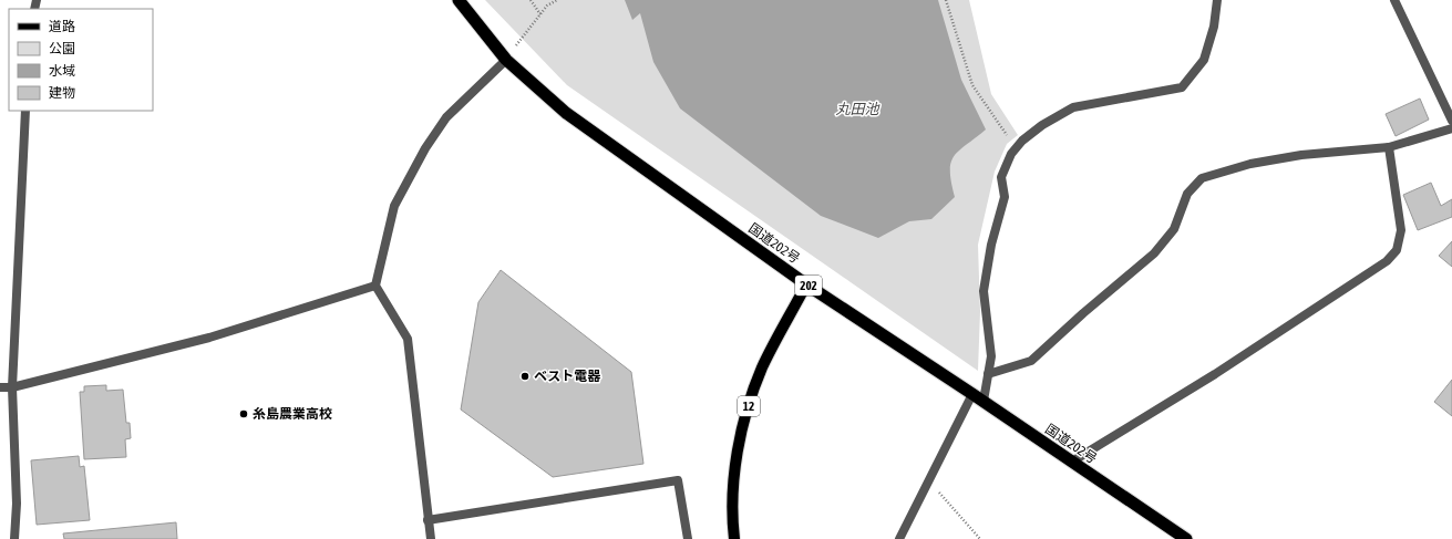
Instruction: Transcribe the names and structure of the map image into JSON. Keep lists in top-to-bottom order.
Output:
{
  "streets": {
    "highway": ["国道202号", "202"],
    "main road": ["12"]
  },
  "crossings": [
    ["国道202号", "12"]
  ],
  "water": ["丸田池"],
  "places": ["ベスト電器", "糸島農業高校"],
  "legend": [
    "道路",
    "公園",
    "水域",
    "建物"
  ]
}
